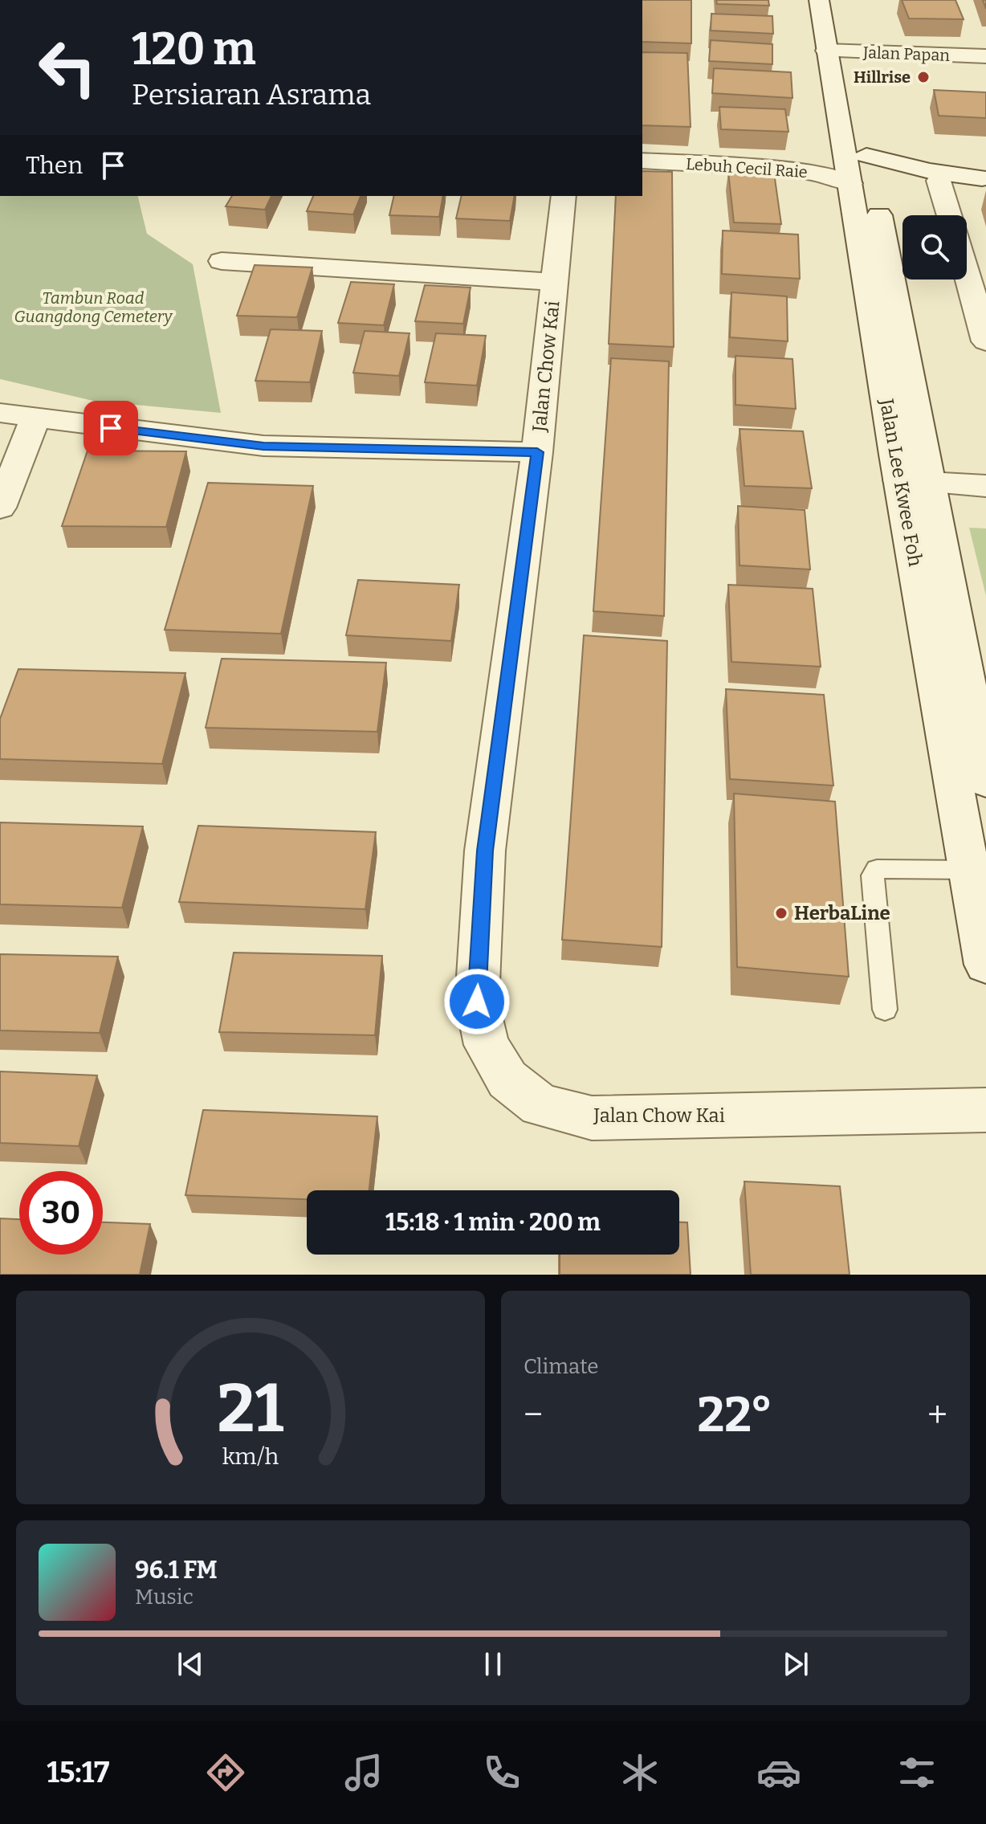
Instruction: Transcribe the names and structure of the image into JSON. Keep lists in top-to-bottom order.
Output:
{
  "streets": {
    "street": [
      "Jalan Papan",
      "Lebuh Cecil Raie",
      "Jalan Chow Kai",
      "Jalan Lee Kwee Foh"
    ]
  },
  "crossings": [
    ["Jalan Papan", "Jalan Lee Kwee Foh"],
    ["Lebuh Cecil Raie", "Jalan Lee Kwee Foh"]
  ],
  "parks": ["Tambun Road Guangdong Cemetery"],
  "places": ["Hillrise", "HerbaLine"],
  "page": {
    "turn": ["120 m", "Persiaran Asrama"],
    "then": "Then",
    "limit": "30",
    "trip": "15:18 · 1 min · 200 m",
    "tile": "Climate",
    "heat": ["−", "22°", "+"],
    "song": ["96.1 FM", "Music"],
    "tabs": "15:17",
    "gauge": ["21", "km/h"]
  }
}
